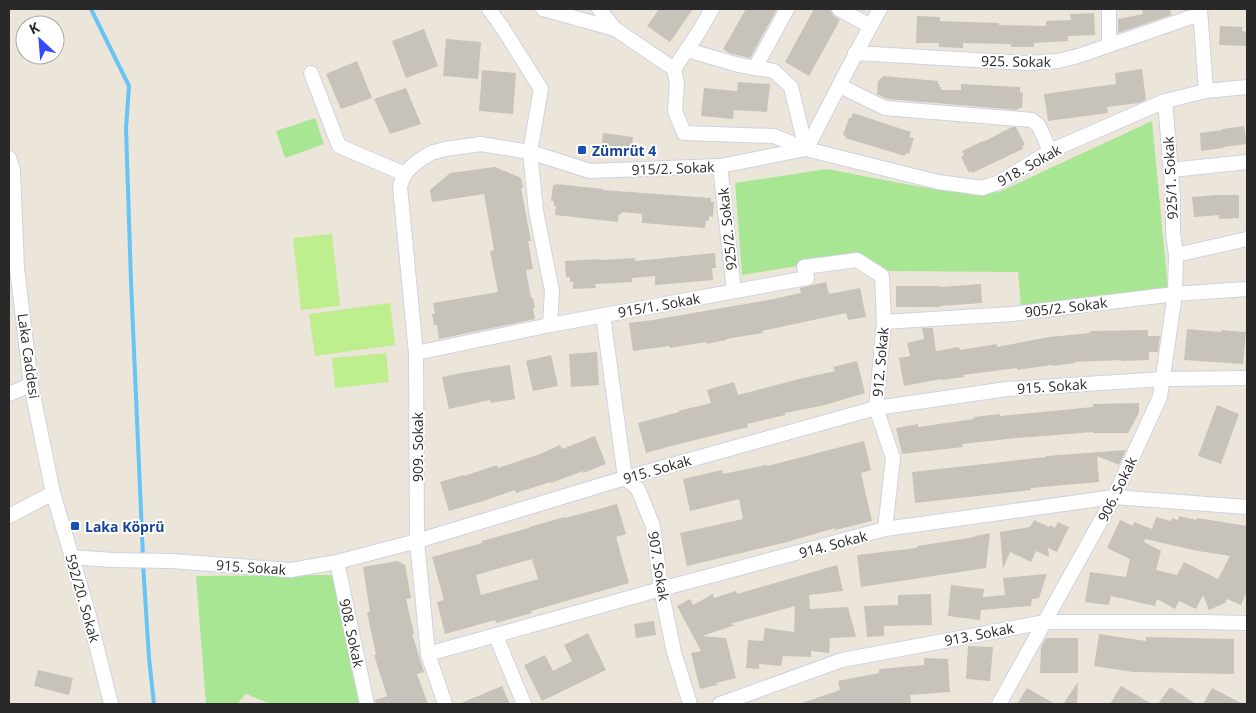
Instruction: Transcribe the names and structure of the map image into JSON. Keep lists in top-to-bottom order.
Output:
{
  "streets": {
    "street": [
      "925. Sokak",
      "918. Sokak",
      "915/2. Sokak",
      "925/1. Sokak",
      "925/2. Sokak",
      "915/1. Sokak",
      "905/2. Sokak",
      "Laka Caddesi",
      "912. Sokak",
      "915. Sokak",
      "909. Sokak",
      "906. Sokak",
      "914. Sokak",
      "907. Sokak",
      "592/20. Sokak",
      "908. Sokak",
      "913. Sokak"
    ]
  },
  "crossings": [
    ["918. Sokak", "915/2. Sokak"],
    ["918. Sokak", "925/1. Sokak"],
    ["915/2. Sokak", "925/2. Sokak"],
    ["915/2. Sokak", "909. Sokak"],
    ["925/1. Sokak", "906. Sokak"],
    ["925/2. Sokak", "915/1. Sokak"],
    ["915/1. Sokak", "912. Sokak"],
    ["915/1. Sokak", "909. Sokak"],
    ["905/2. Sokak", "912. Sokak"],
    ["905/2. Sokak", "906. Sokak"],
    ["Laka Caddesi", "592/20. Sokak"],
    ["912. Sokak", "915. Sokak"],
    ["912. Sokak", "914. Sokak"],
    ["915. Sokak", "909. Sokak"],
    ["915. Sokak", "906. Sokak"],
    ["915. Sokak", "907. Sokak"],
    ["915. Sokak", "592/20. Sokak"],
    ["915. Sokak", "908. Sokak"],
    ["909. Sokak", "914. Sokak"],
    ["906. Sokak", "914. Sokak"],
    ["906. Sokak", "913. Sokak"],
    ["914. Sokak", "907. Sokak"]
  ],
  "places": {
    "transit": ["Zümrüt 4", "Laka Köprü"]
  },
  "north": "top left"
}
